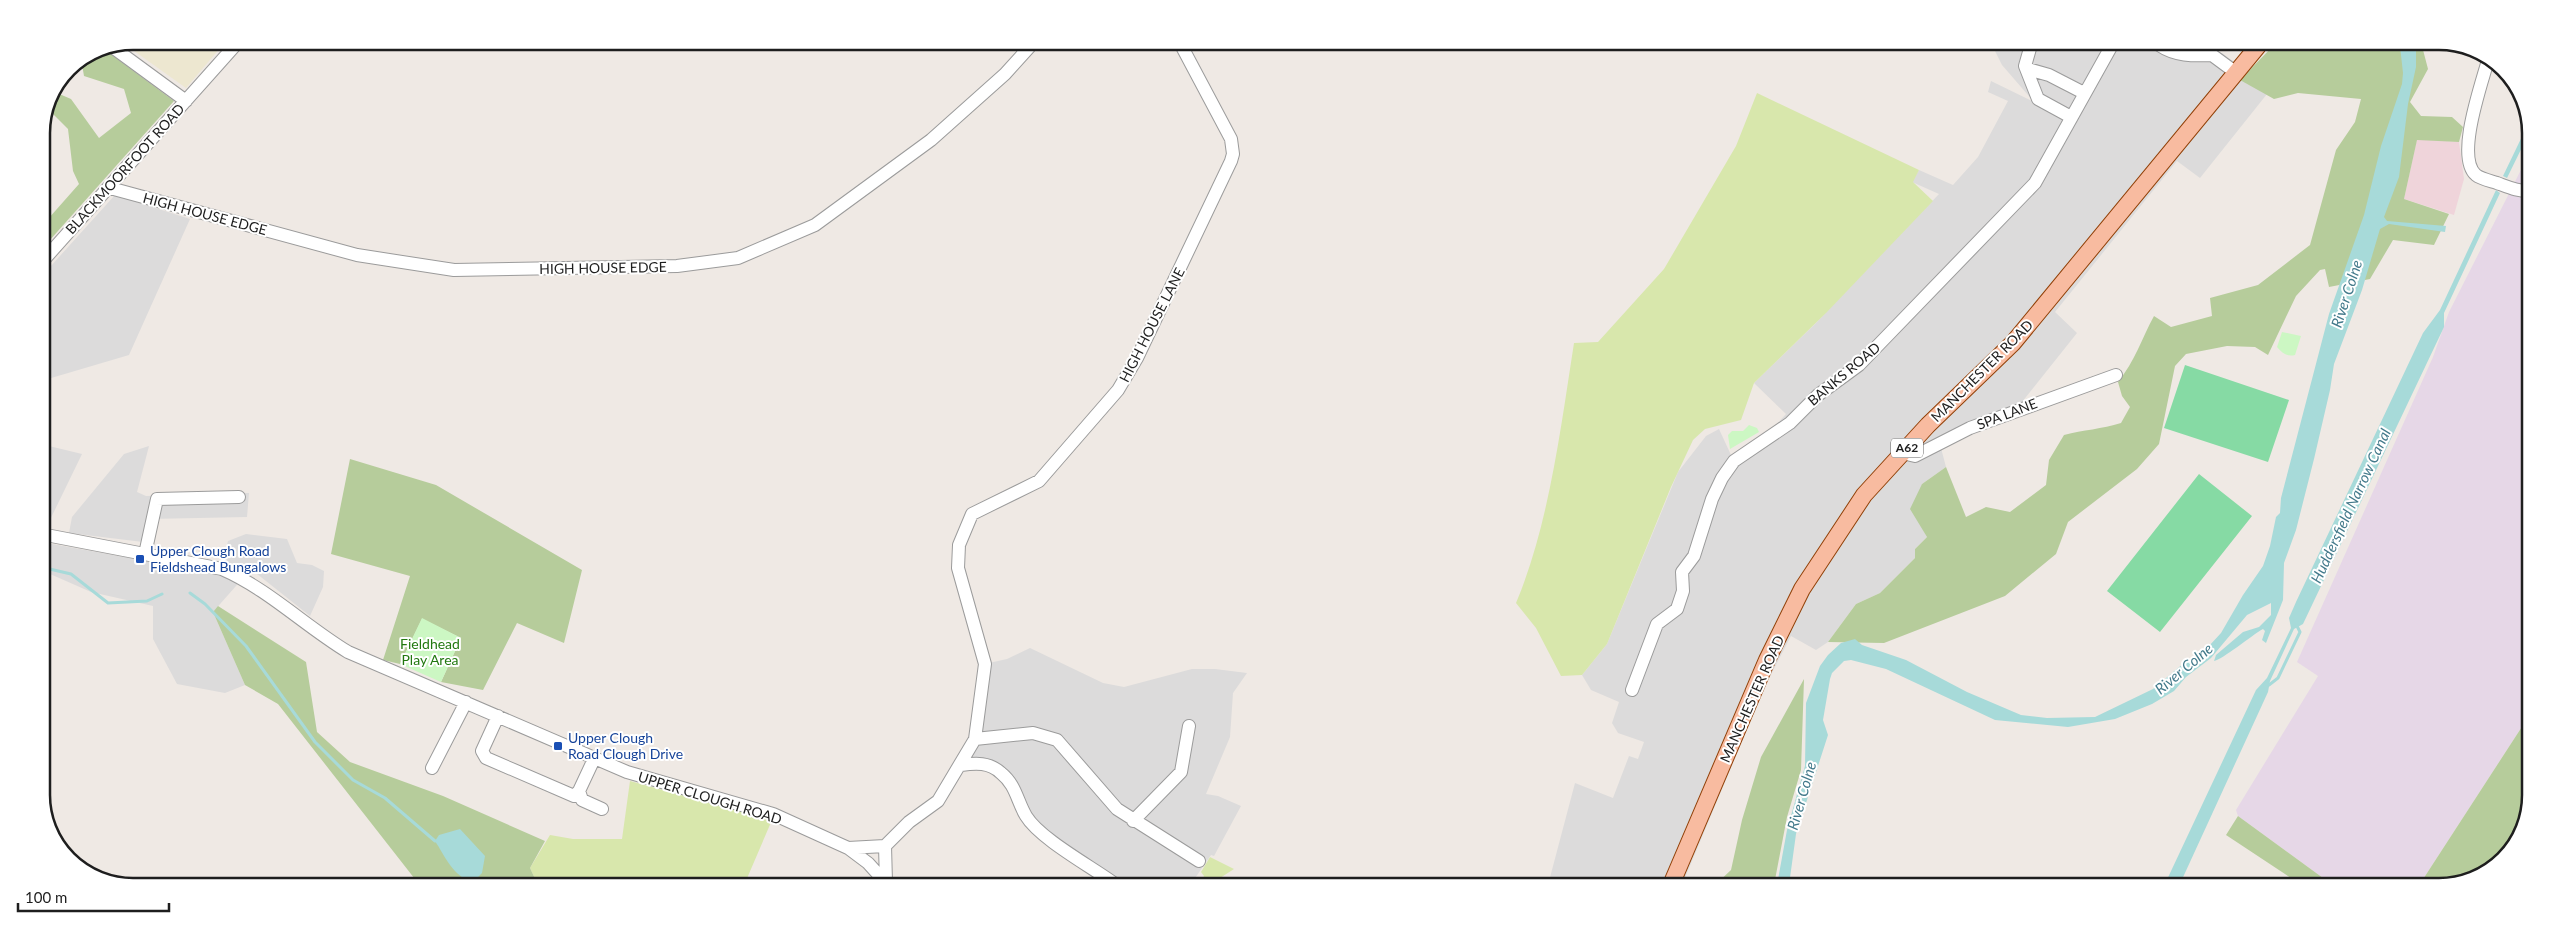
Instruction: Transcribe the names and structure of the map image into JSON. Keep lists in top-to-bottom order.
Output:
{
  "streets": {
    "main road": ["MANCHESTER ROAD", "A62"],
    "street": [
      "BLACKMOORFOOT ROAD",
      "HIGH HOUSE EDGE",
      "HIGH HOUSE LANE",
      "BANKS ROAD",
      "SPA LANE",
      "UPPER CLOUGH ROAD"
    ]
  },
  "crossings": [
    ["BLACKMOORFOOT ROAD", "HIGH HOUSE EDGE"],
    ["MANCHESTER ROAD", "SPA LANE"]
  ],
  "water": ["River Colne", "Huddersfield Narrow Canal"],
  "parks": ["Fieldhead Play Area"],
  "places": {
    "transit": ["Upper Clough Road Fieldshead Bungalows", "Upper Clough Road Clough Drive"]
  },
  "scale_bar": "100 m"
}
